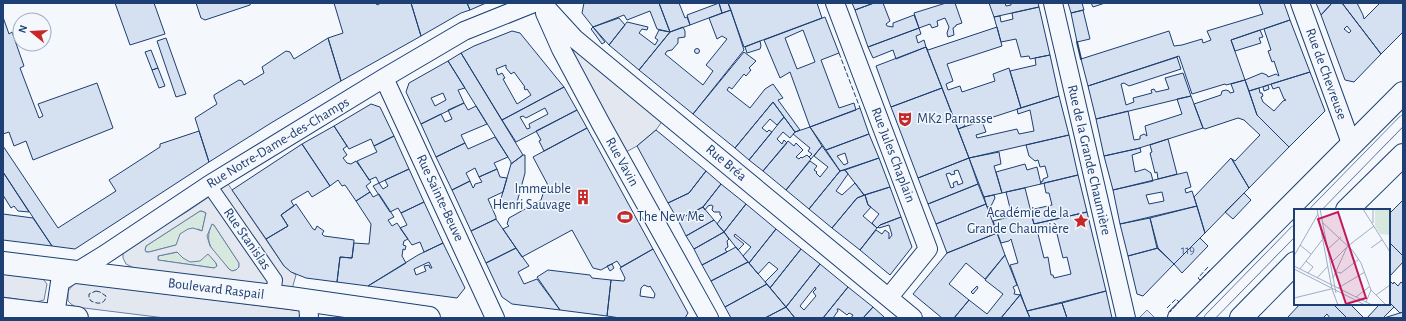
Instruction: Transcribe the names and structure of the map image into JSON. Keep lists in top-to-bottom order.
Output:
{
  "streets": {
    "main road": ["Boulevard Raspail"],
    "street": [
      "Rue de Chevreuse",
      "Rue Notre-Dame-des-Champs",
      "Rue Jules Chaplain",
      "Rue de la Grande Chaumière",
      "Rue Vavin",
      "Rue Bréa",
      "Rue Sainte-Beuve",
      "Rue Stanislas"
    ]
  },
  "crossings": [
    ["Rue Notre-Dame-des-Champs", "Rue Sainte-Beuve"],
    ["Rue Notre-Dame-des-Champs", "Rue Stanislas"],
    ["Rue Notre-Dame-des-Champs", "Boulevard Raspail"],
    ["Rue Jules Chaplain", "Rue Bréa"],
    ["Rue Vavin", "Rue Bréa"],
    ["Rue Stanislas", "Boulevard Raspail"]
  ],
  "places": {
    "theatre": ["MK2 Parnasse"],
    "building": ["Immeuble Henri Sauvage"],
    "sports": ["The New Me"],
    "place": ["Académie de la Grande Chaumière"]
  },
  "house_numbers": ["119"],
  "north": "left"
}
